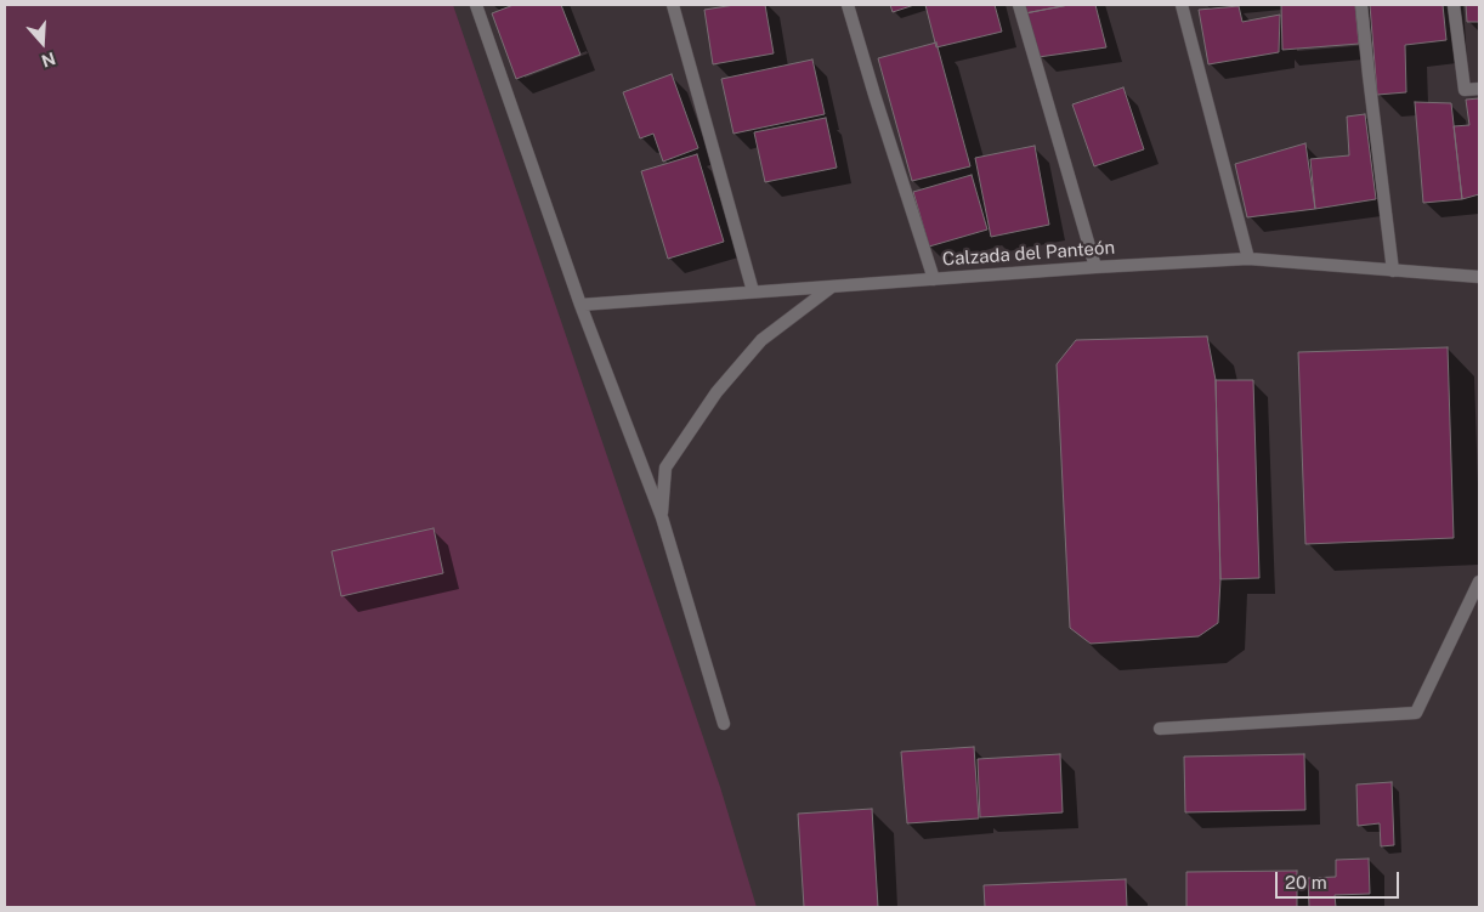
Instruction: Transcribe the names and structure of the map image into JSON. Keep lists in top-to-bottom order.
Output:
{
  "streets": {
    "street": ["Calzada del Panteón"]
  },
  "scale_bar": "20 m",
  "north": "bottom"
}
